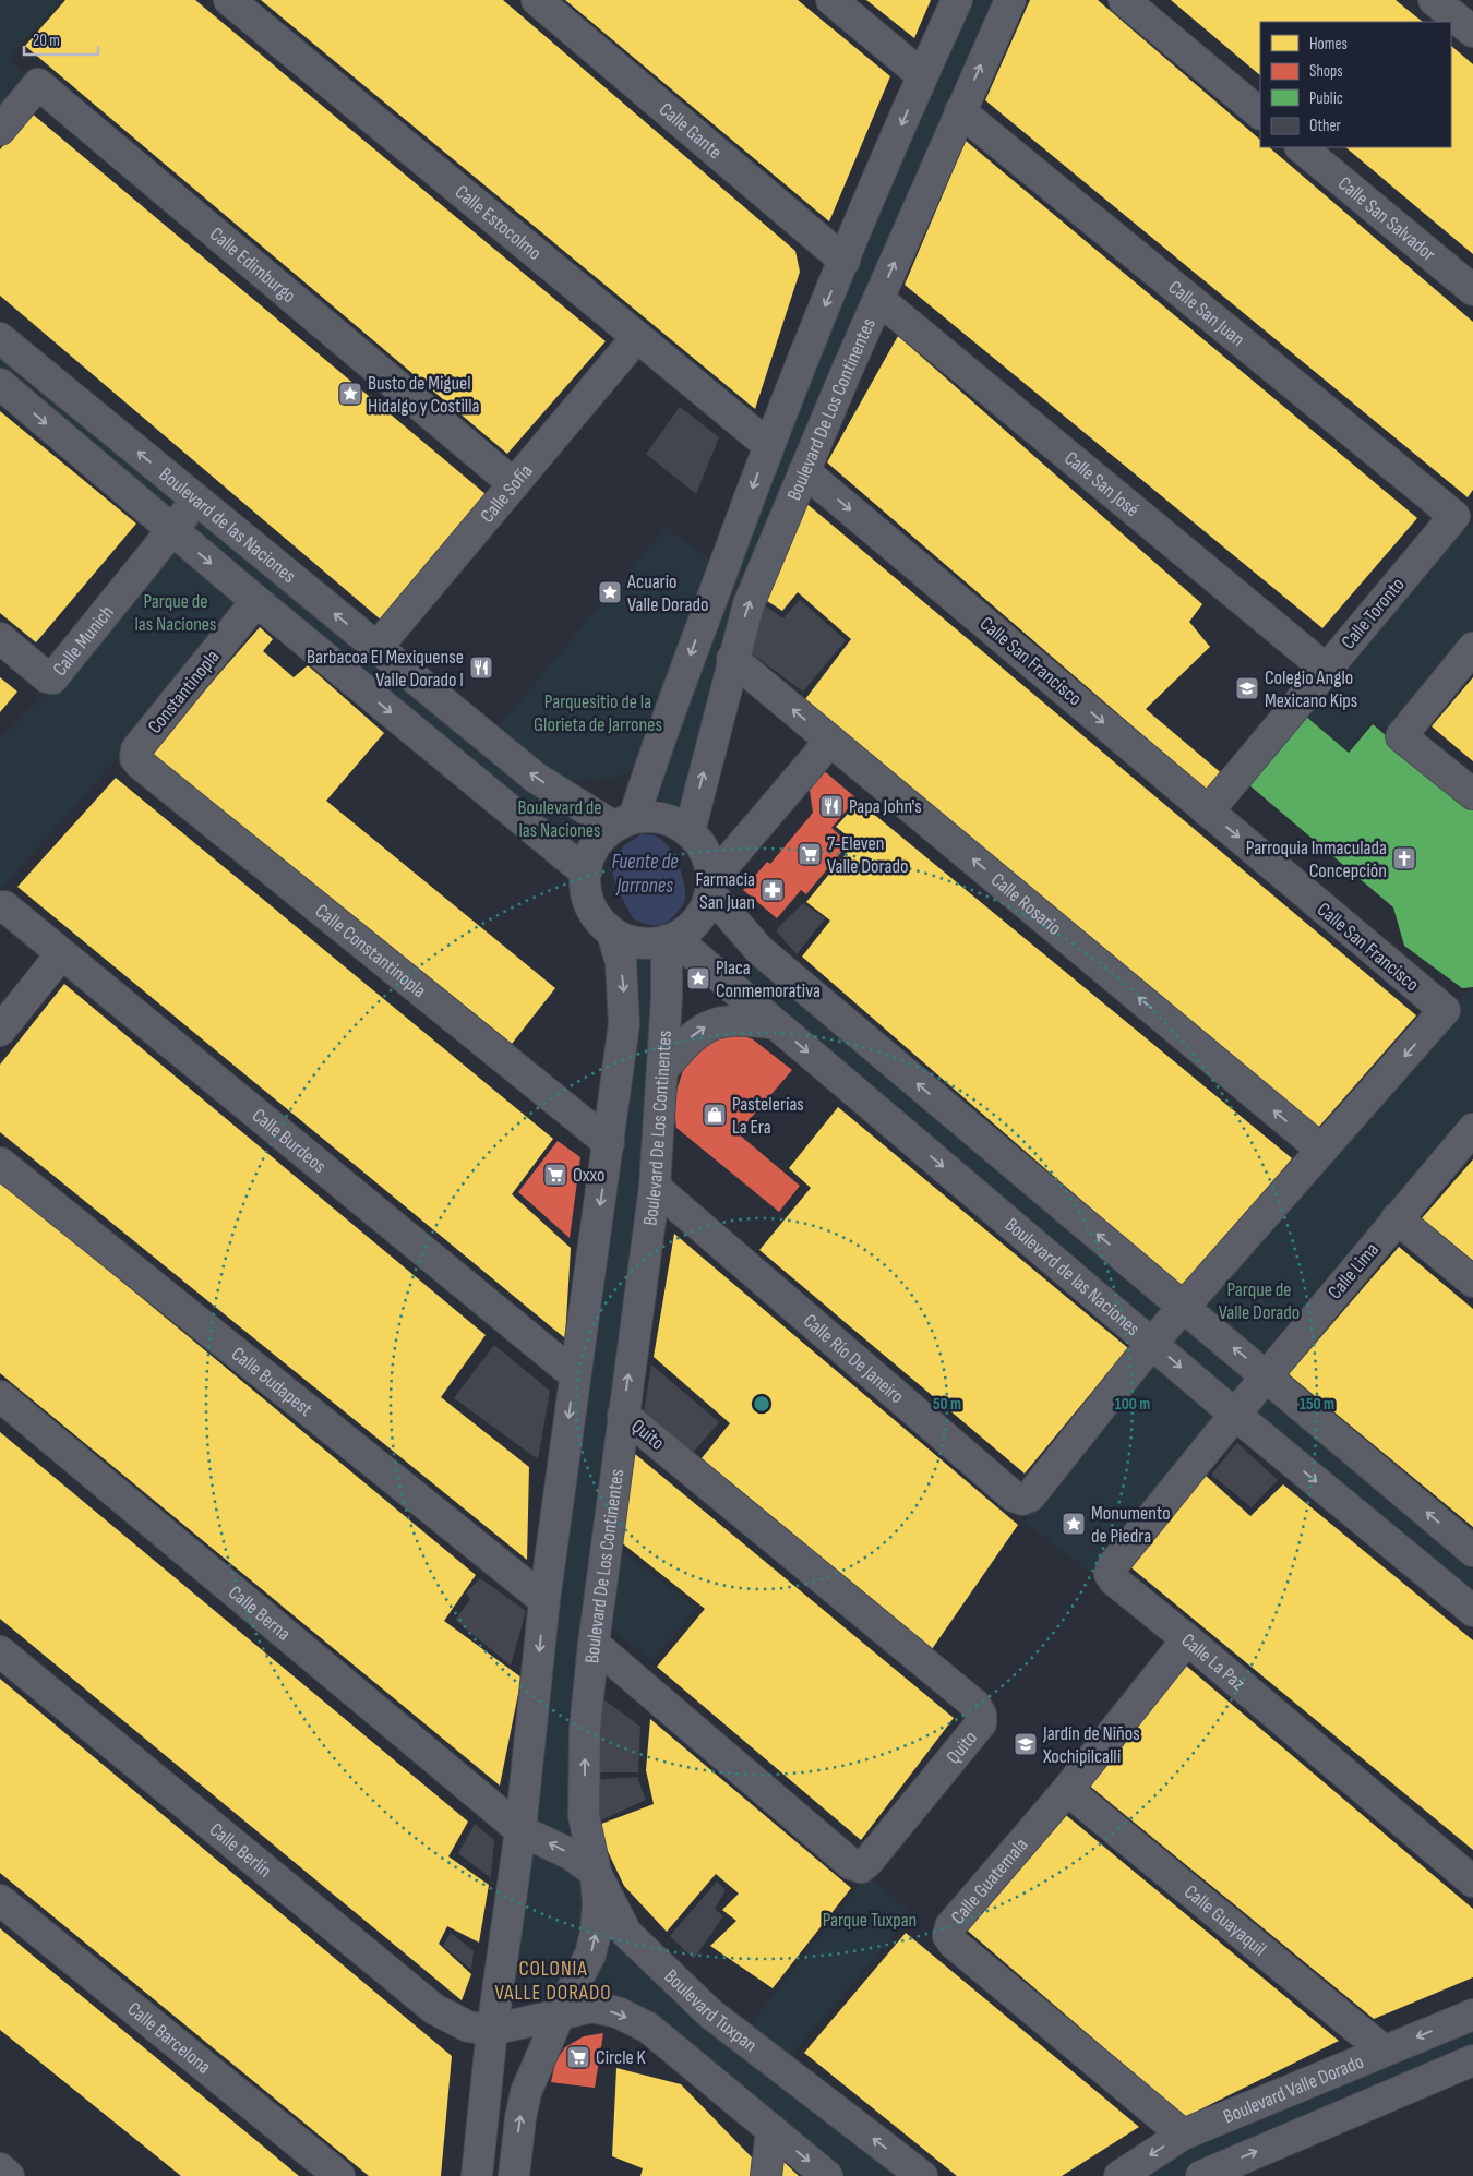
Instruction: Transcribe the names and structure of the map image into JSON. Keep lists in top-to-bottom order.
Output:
{
  "streets": {
    "street": [
      "Calle Gante",
      "Calle San Salvador",
      "Calle Estocolmo",
      "Calle Edimburgo",
      "Calle San Juan",
      "Boulevard De Los Continentes",
      "Calle San José",
      "Calle Sofía",
      "Boulevard de las Naciones",
      "Calle Toronto",
      "Calle Munich",
      "Calle San Francisco",
      "Constantinopla",
      "Calle Rosario",
      "Calle Constantinopla",
      "Calle Burdeos",
      "Calle Lima",
      "Calle Río De Janeiro",
      "Calle Budapest",
      "Quito",
      "Calle Berna",
      "Calle La Paz",
      "Calle Berlín",
      "Calle Guatemala",
      "Calle Guayaquil",
      "Boulevard Tuxpan",
      "Calle Barcelona",
      "Boulevard Valle Dorado"
    ]
  },
  "crossings": [
    ["Calle Estocolmo", "Calle Sofía"],
    ["Calle Edimburgo", "Calle Sofía"],
    ["Calle San Juan", "Boulevard De Los Continentes"],
    ["Calle San Juan", "Calle Toronto"],
    ["Boulevard De Los Continentes", "Calle San José"],
    ["Boulevard De Los Continentes", "Boulevard de las Naciones"],
    ["Boulevard De Los Continentes", "Calle San Francisco"],
    ["Boulevard De Los Continentes", "Calle Rosario"],
    ["Boulevard De Los Continentes", "Calle Río De Janeiro"],
    ["Boulevard De Los Continentes", "Quito"],
    ["Boulevard De Los Continentes", "Boulevard Tuxpan"],
    ["Calle San José", "Calle Toronto"],
    ["Calle Sofía", "Boulevard de las Naciones"],
    ["Boulevard de las Naciones", "Calle Munich"],
    ["Boulevard de las Naciones", "Calle San Francisco"],
    ["Boulevard de las Naciones", "Constantinopla"],
    ["Boulevard de las Naciones", "Calle Lima"],
    ["Boulevard de las Naciones", "Calle Río De Janeiro"],
    ["Boulevard de las Naciones", "Calle La Paz"],
    ["Calle Toronto", "Calle San Francisco"],
    ["Calle San Francisco", "Calle Rosario"],
    ["Calle San Francisco", "Calle Río De Janeiro"],
    ["Constantinopla", "Calle Constantinopla"],
    ["Calle Lima", "Calle La Paz"],
    ["Calle Berna", "Boulevard Tuxpan"],
    ["Calle La Paz", "Calle Guatemala"],
    ["Calle Guatemala", "Calle Guayaquil"],
    ["Calle Guatemala", "Boulevard Valle Dorado"],
    ["Calle Guayaquil", "Boulevard Valle Dorado"]
  ],
  "one_way": ["Calle San Francisco"],
  "districts": ["COLONIA VALLE DORADO"],
  "water": ["Fuente de Jarrones"],
  "parks": [
    "Parque de las Naciones",
    "Parquesitio de la Glorieta de Jarrones",
    "Boulevard de las Naciones",
    "Parque de Valle Dorado",
    "Parque Tuxpan"
  ],
  "places": {
    "place": [
      "Busto de Miguel Hidalgo y Costilla",
      "Acuario Valle Dorado",
      "Placa Conmemorativa",
      "Monumento de Piedra"
    ],
    "restaurant": ["Barbacoa El Mexiquense Valle Dorado I", "Papa John's"],
    "school or university": ["Colegio Anglo Mexicano Kips", "Jardín de Niños Xochipilcalli"],
    "supermarket": ["7-Eleven Valle Dorado", "Oxxo", "Circle K"],
    "church": ["Parroquia Inmaculada Concepción"],
    "pharmacy": ["Farmacia San Juan"],
    "shop": ["Pastelerías La Era"]
  },
  "legend": [
    "Homes",
    "Shops",
    "Public",
    "Other"
  ],
  "scale_bar": "20 m",
  "rings": ["50 m", "100 m", "150 m"]
}
